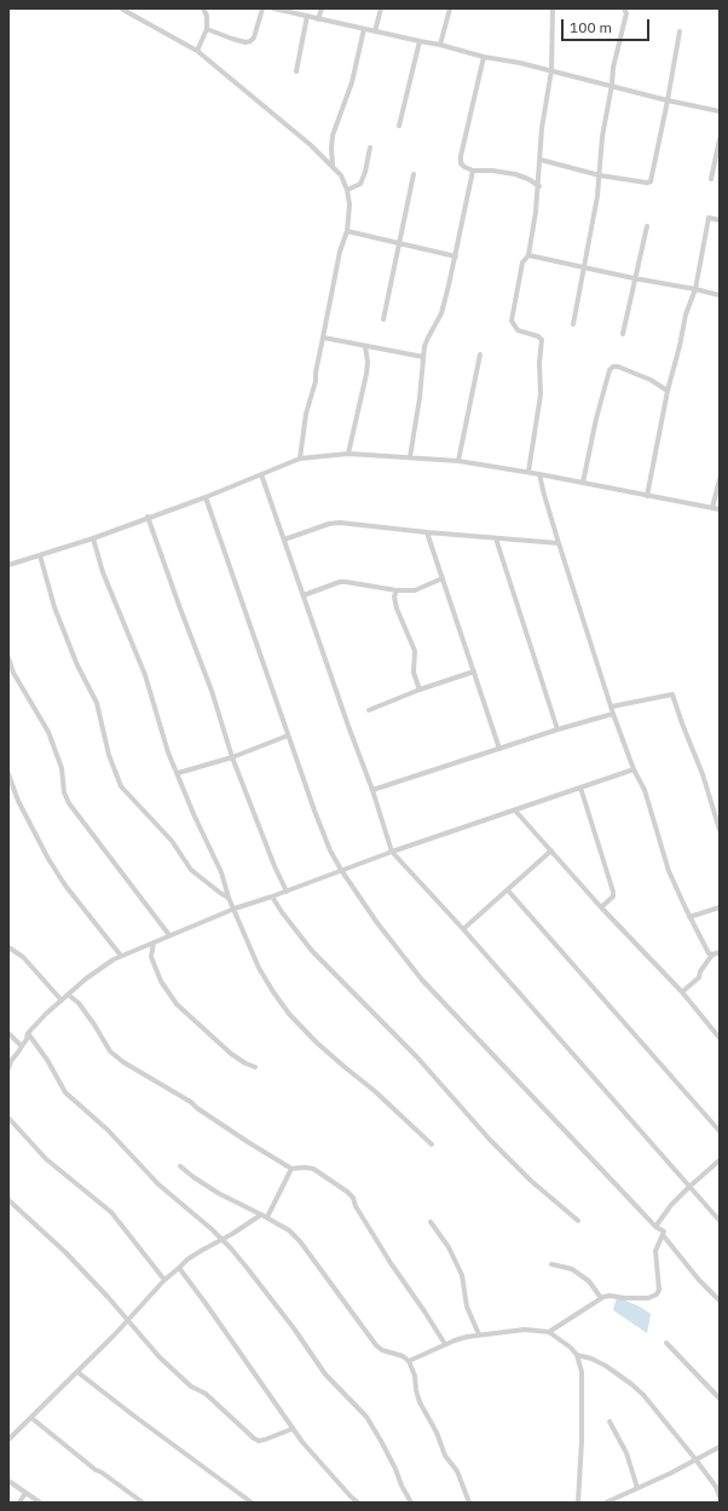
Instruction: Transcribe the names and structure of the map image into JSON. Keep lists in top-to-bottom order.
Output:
{
  "scale_bar": "100 m"
}
